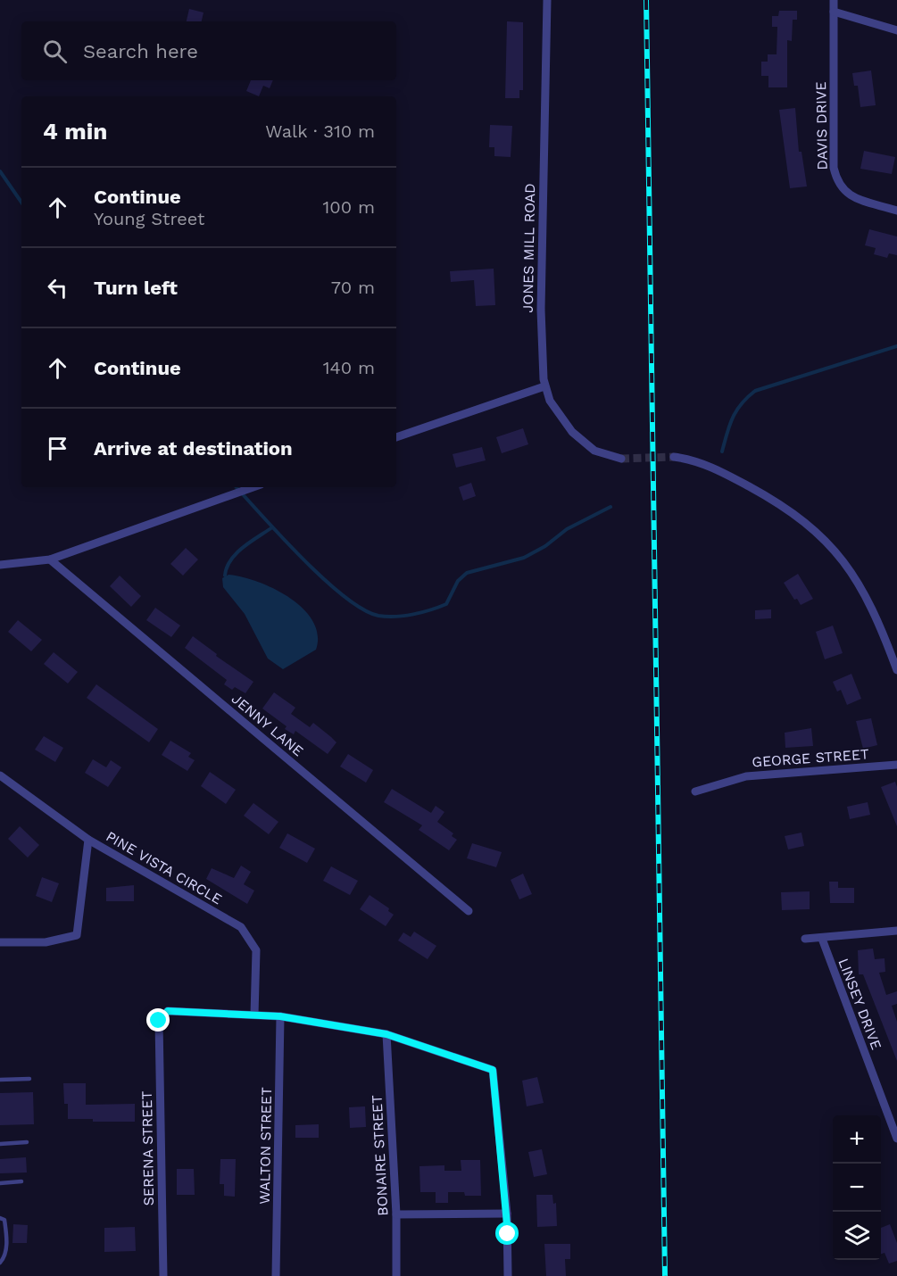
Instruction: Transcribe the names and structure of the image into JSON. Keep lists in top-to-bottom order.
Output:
{
  "streets": {
    "street": [
      "DAVIS DRIVE",
      "JONES MILL ROAD",
      "JENNY LANE",
      "GEORGE STREET",
      "PINE VISTA CIRCLE",
      "LINSEY DRIVE",
      "WALTON STREET",
      "SERENA STREET",
      "BONAIRE STREET"
    ]
  },
  "crossings": [
    ["PINE VISTA CIRCLE", "SERENA STREET"]
  ],
  "page": {
    "search": "Search here",
    "heading": ["4 min", "Walk · 310 m"],
    "list": [
      ["Continue", "Young Street", "100 m"],
      ["Turn left", "70 m"],
      ["Continue", "140 m"],
      "Arrive at destination"
    ],
    "map_buttons": ["+", "−"]
  }
}
